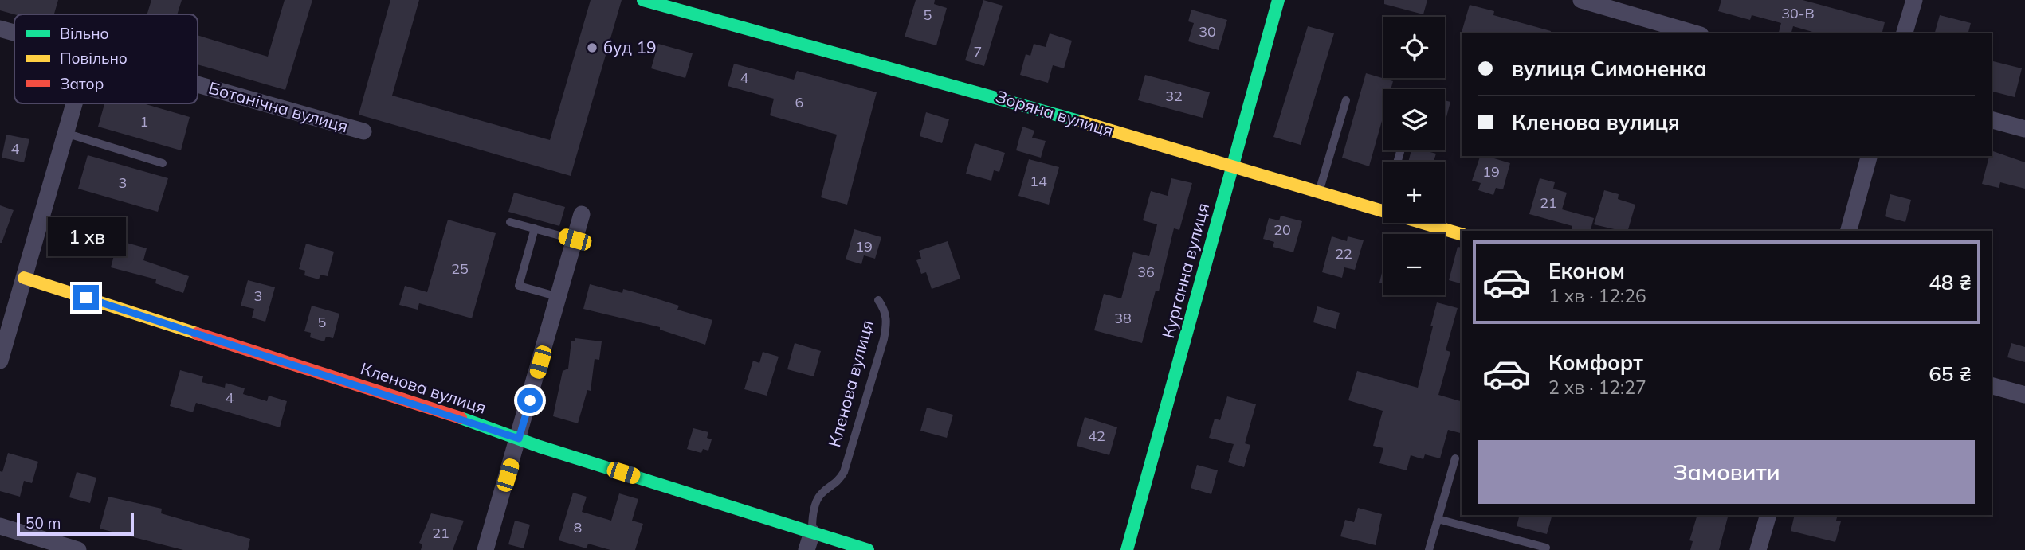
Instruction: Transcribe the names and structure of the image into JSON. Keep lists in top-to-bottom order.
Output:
{
  "streets": {
    "street": [
      "Ботанічна вулиця",
      "Зоряна вулиця",
      "Курганна вулиця",
      "Кленова вулиця"
    ]
  },
  "crossings": [
    ["Зоряна вулиця", "Курганна вулиця"]
  ],
  "places": ["буд 19"],
  "house_numbers": [
    "30-В",
    "5",
    "30",
    "7",
    "4",
    "32",
    "6",
    "1",
    "4",
    "19",
    "14",
    "3",
    "21",
    "20",
    "19",
    "22",
    "25",
    "36",
    "3",
    "38",
    "5",
    "4",
    "42",
    "8",
    "21"
  ],
  "legend": ["Вільно", "Повільно", "Затор"],
  "scale_bar": "50 m",
  "page": {
    "map_buttons": ["+", "−"],
    "banner": ["вулиця Симоненка", "Кленова вулиця"],
    "bubble": "1 хв",
    "list": [
      {
        "name": "Економ",
        "note": "1 хв · 12:26",
        "value": "48 ₴"
      },
      {
        "name": "Комфорт",
        "note": "2 хв · 12:27",
        "value": "65 ₴"
      }
    ],
    "buttons": "Замовити",
    "scale": "50 m"
  }
}
